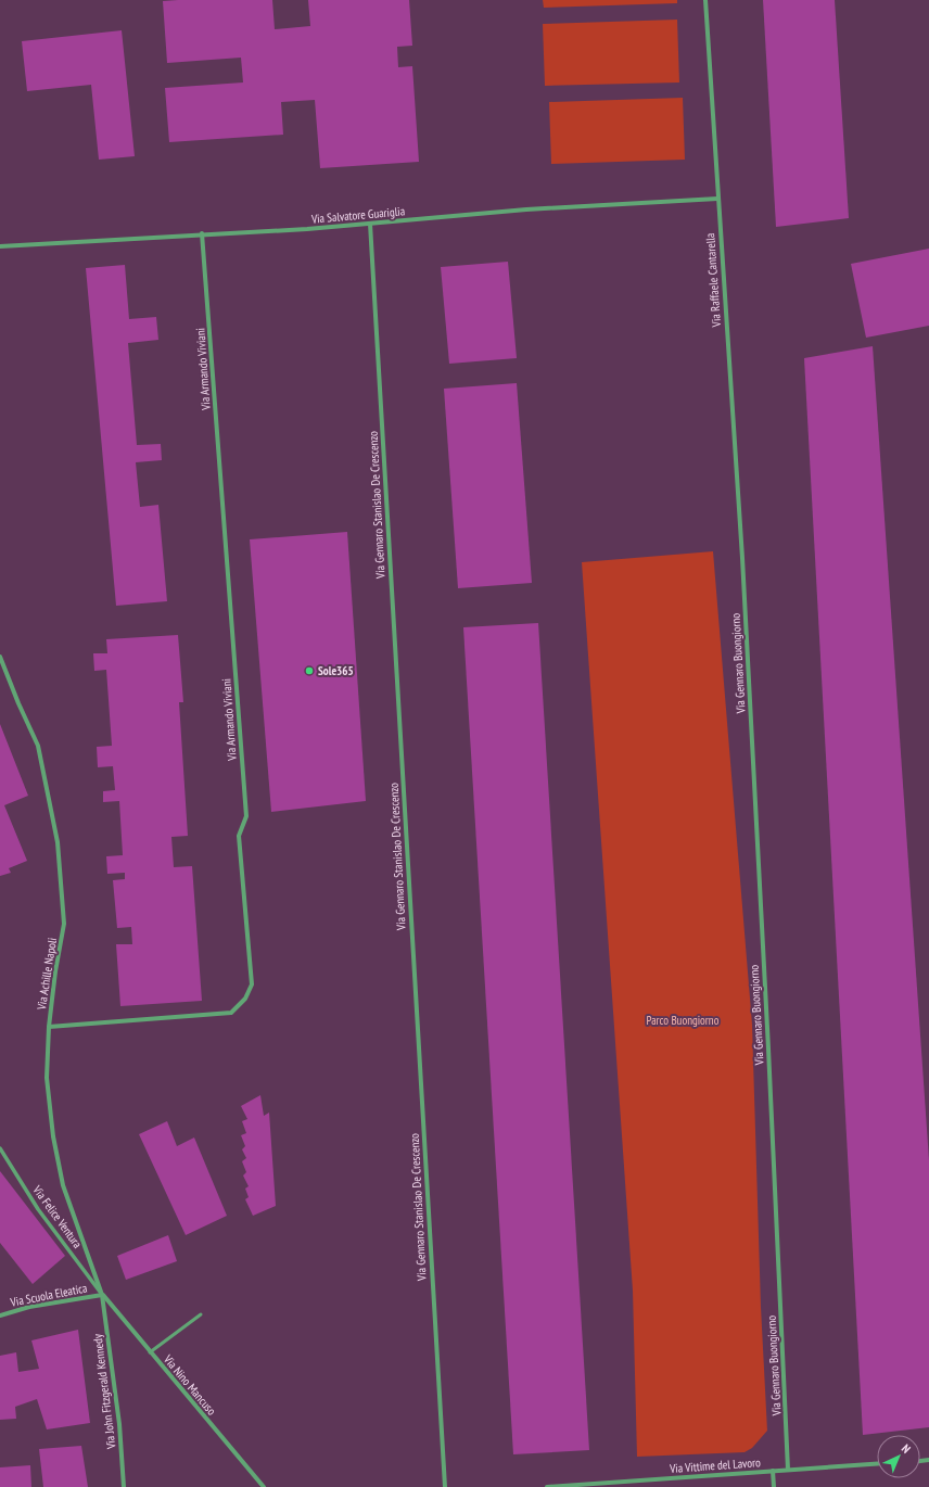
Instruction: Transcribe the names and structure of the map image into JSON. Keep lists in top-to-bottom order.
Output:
{
  "streets": {
    "street": [
      "Via Salvatore Guariglia",
      "Via Raffaele Cantarella",
      "Via Armando Viviani",
      "Via Gennaro Stanislao De Crescenzo",
      "Via Gennaro Buongiorno",
      "Via Achille Napoli",
      "Via Felice Ventura",
      "Via Scuola Eleatica",
      "Via Nino Mancuso",
      "Via John Fitzgerald Kennedy",
      "Via Vittime del Lavoro"
    ]
  },
  "crossings": [
    ["Via Salvatore Guariglia", "Via Raffaele Cantarella"],
    ["Via Salvatore Guariglia", "Via Armando Viviani"],
    ["Via Salvatore Guariglia", "Via Gennaro Stanislao De Crescenzo"],
    ["Via Raffaele Cantarella", "Via Gennaro Buongiorno"],
    ["Via Armando Viviani", "Via Achille Napoli"],
    ["Via Gennaro Buongiorno", "Via Vittime del Lavoro"],
    ["Via Achille Napoli", "Via Felice Ventura"],
    ["Via Achille Napoli", "Via Scuola Eleatica"],
    ["Via Achille Napoli", "Via Nino Mancuso"],
    ["Via Achille Napoli", "Via John Fitzgerald Kennedy"],
    ["Via Felice Ventura", "Via Scuola Eleatica"],
    ["Via Felice Ventura", "Via Nino Mancuso"],
    ["Via Felice Ventura", "Via John Fitzgerald Kennedy"],
    ["Via Scuola Eleatica", "Via Nino Mancuso"],
    ["Via Scuola Eleatica", "Via John Fitzgerald Kennedy"],
    ["Via Nino Mancuso", "Via John Fitzgerald Kennedy"]
  ],
  "parks": ["Parco Buongiorno"],
  "places": ["Sole365"],
  "north": "top right"
}
